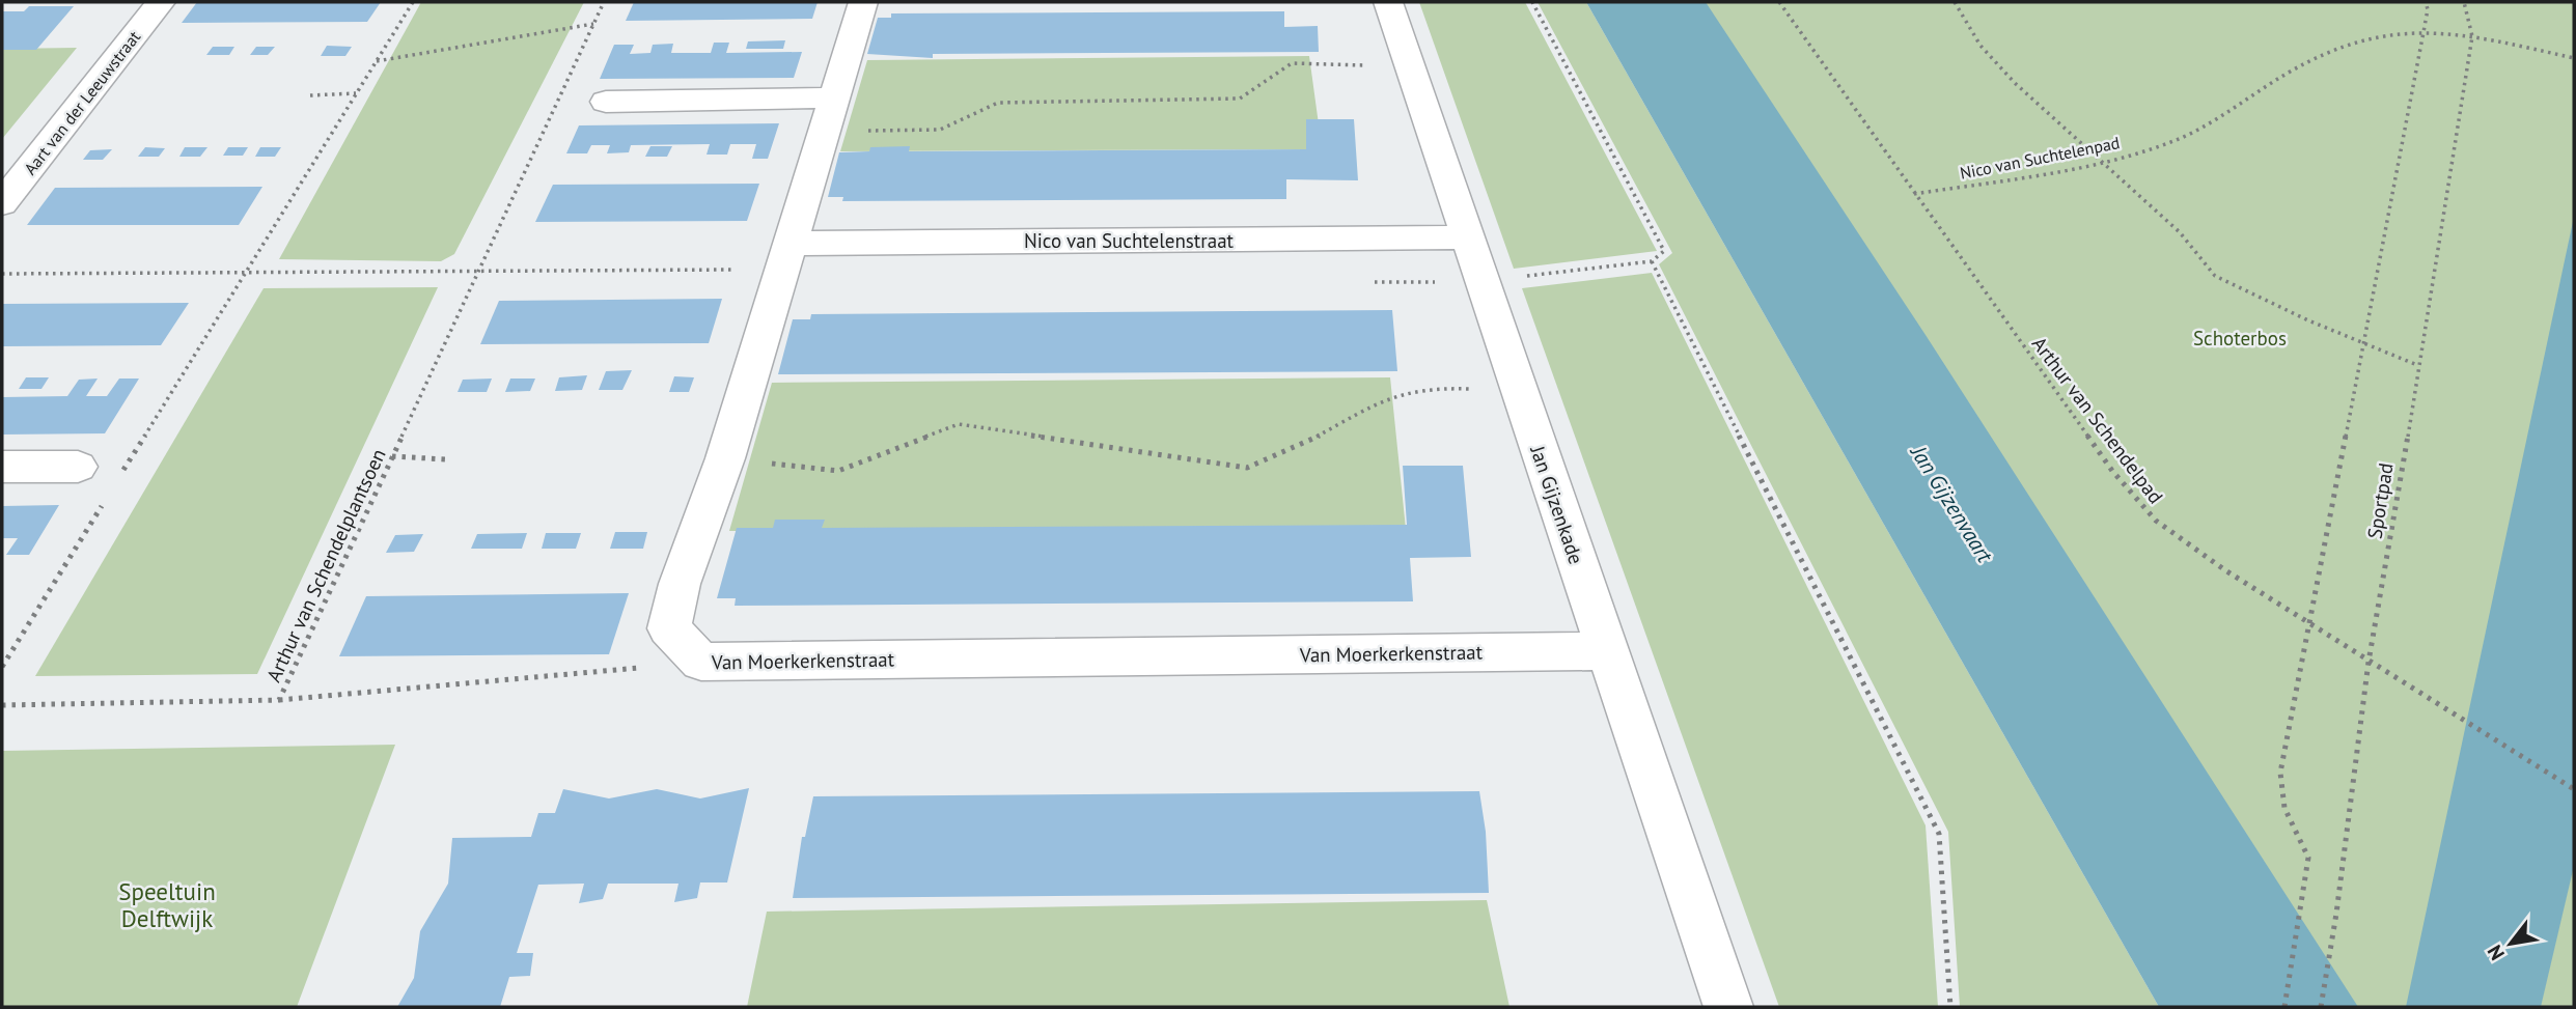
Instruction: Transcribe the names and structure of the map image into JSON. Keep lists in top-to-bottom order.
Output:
{
  "streets": {
    "street": [
      "Aart van der Leeuwstraat",
      "Nico van Suchtelenstraat",
      "Jan Gijzenkade",
      "Van Moerkerkenstraat"
    ],
    "path": [
      "Nico van Suchtelenpad",
      "Arthur van Schendelpad",
      "Sportpad",
      "Arthur van Schendelplantsoen"
    ]
  },
  "crossings": [
    ["Nico van Suchtelenpad", "Arthur van Schendelpad"],
    ["Nico van Suchtelenpad", "Sportpad"],
    ["Nico van Suchtelenstraat", "Jan Gijzenkade"],
    ["Nico van Suchtelenstraat", "Van Moerkerkenstraat"],
    ["Arthur van Schendelpad", "Sportpad"],
    ["Jan Gijzenkade", "Van Moerkerkenstraat"]
  ],
  "water": ["Jan Gijzenvaart"],
  "parks": ["Schoterbos", "Speeltuin Delftwijk"],
  "north": "bottom left"
}
